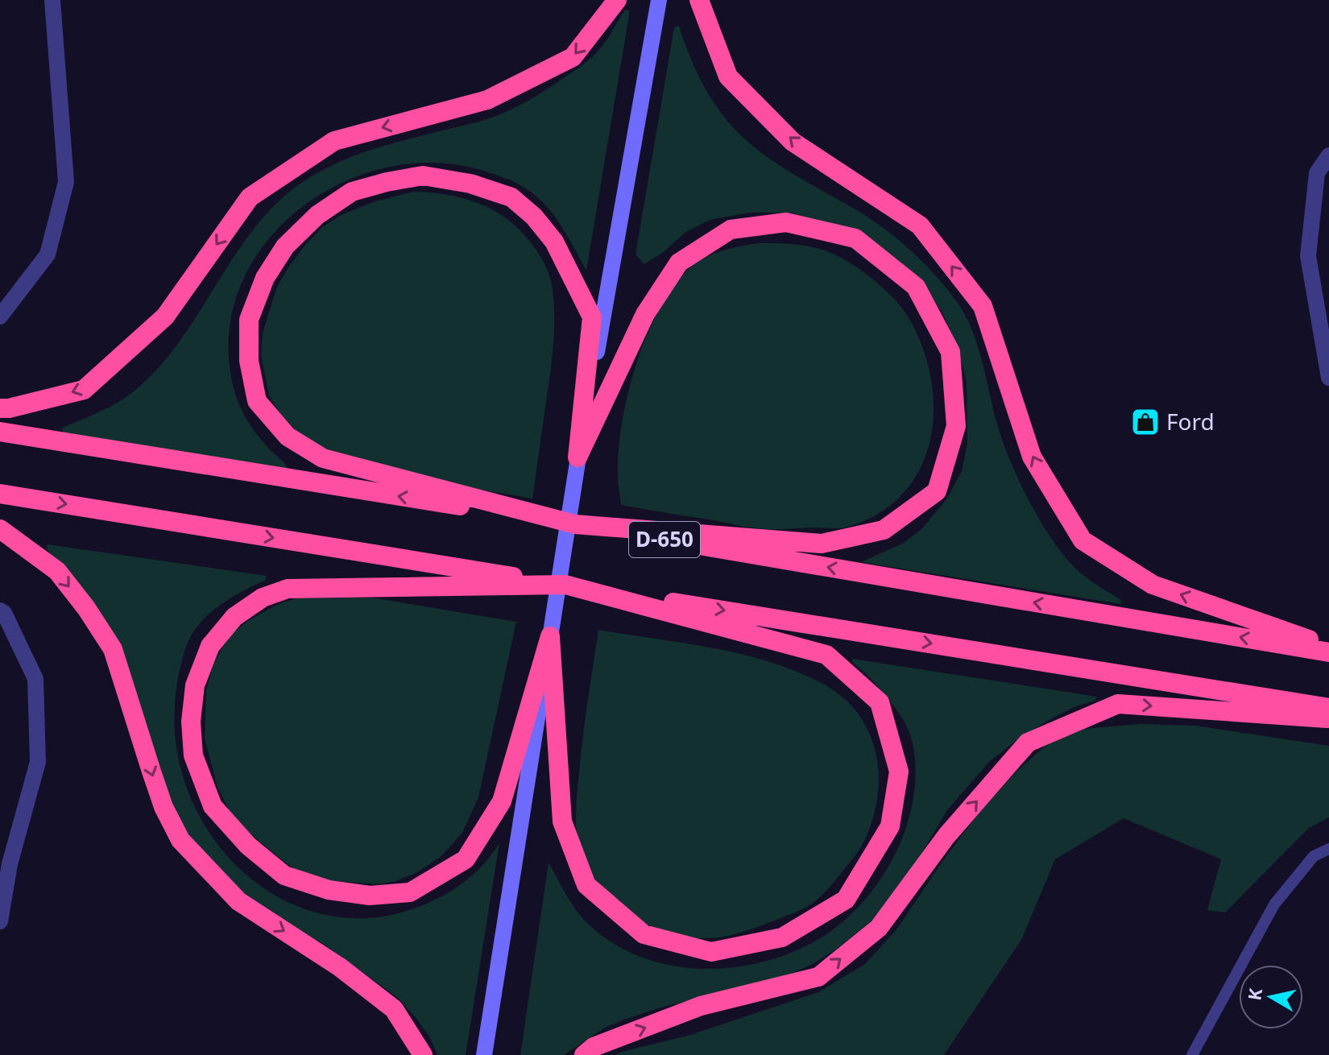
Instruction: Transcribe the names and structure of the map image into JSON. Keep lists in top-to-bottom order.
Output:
{
  "streets": {
    "highway": ["D-650"]
  },
  "places": {
    "shop": ["Ford"]
  },
  "north": "left"
}
